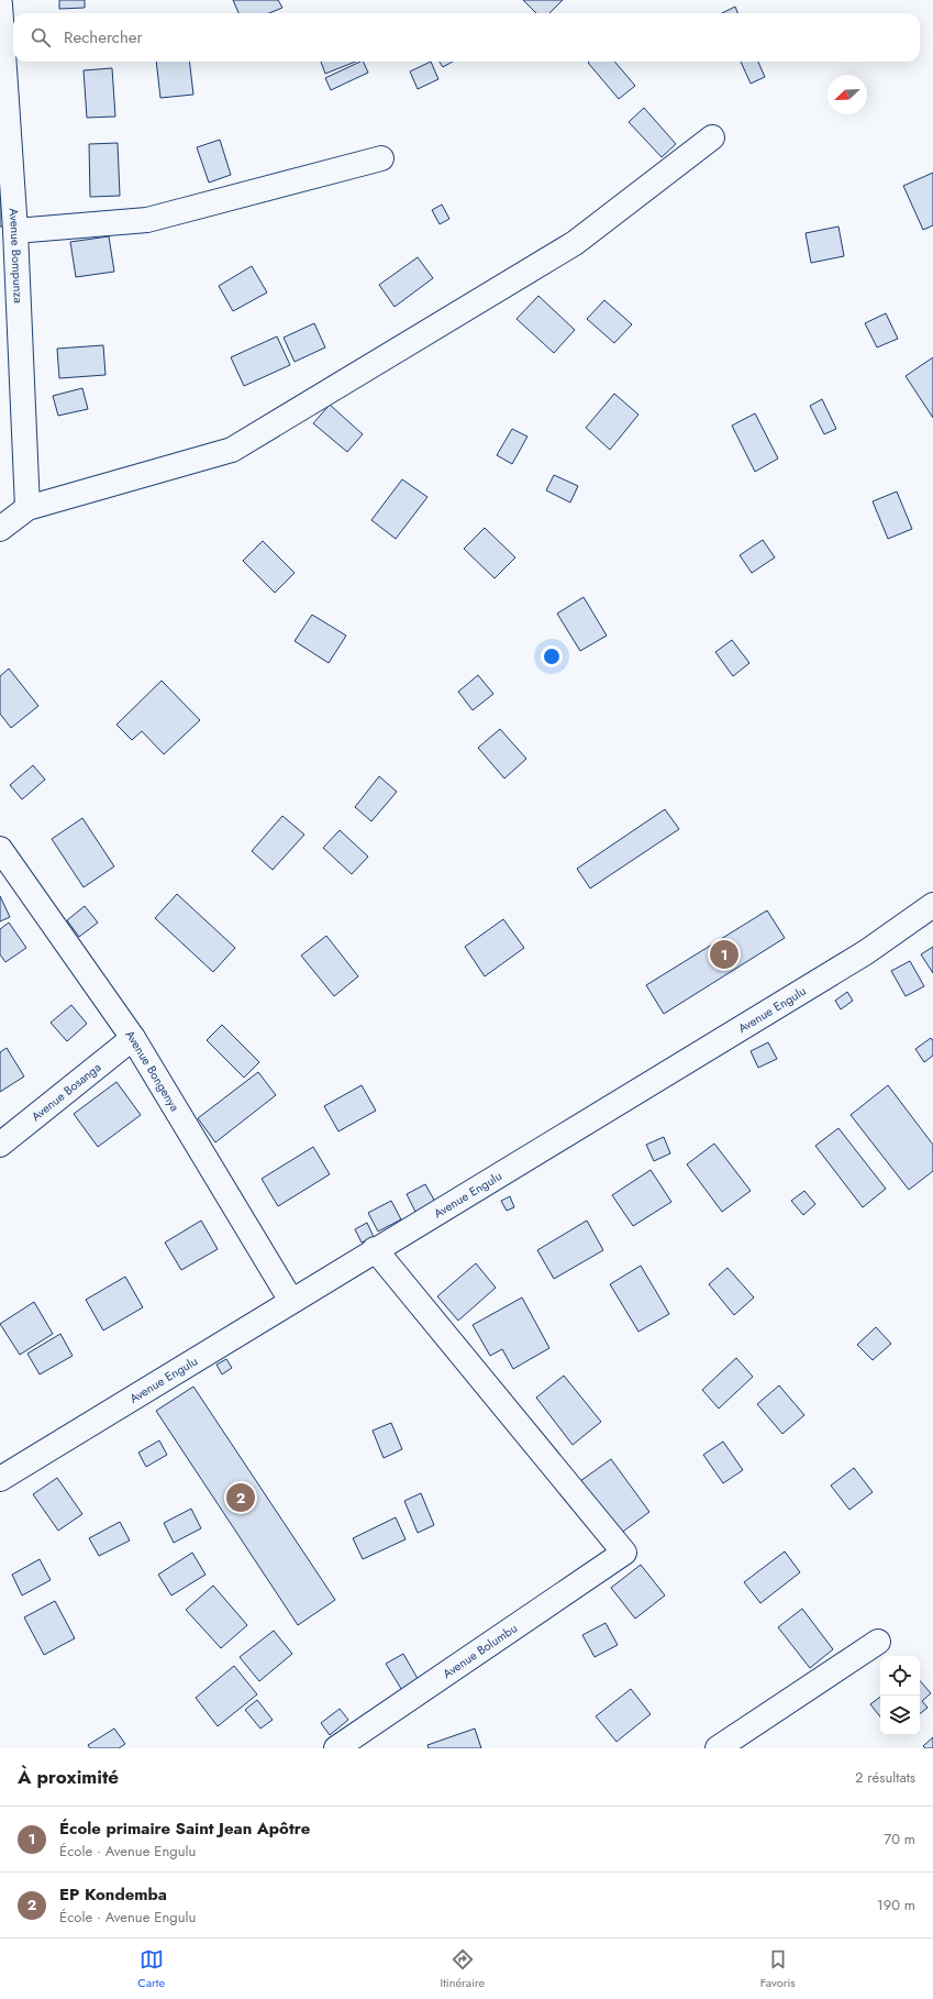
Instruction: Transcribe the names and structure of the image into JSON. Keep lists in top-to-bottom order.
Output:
{
  "streets": {
    "street": [
      "Avenue Bompunza",
      "Avenue Engulu",
      "Avenue Bongenya",
      "Avenue Bosanga",
      "Avenue Bolumbu"
    ]
  },
  "crossings": [
    ["Avenue Engulu", "Avenue Bongenya"],
    ["Avenue Engulu", "Avenue Bolumbu"],
    ["Avenue Bongenya", "Avenue Bosanga"]
  ],
  "north": "bottom left",
  "page": {
    "search": "Rechercher",
    "pins": ["1", "2"],
    "heading": ["À proximité", "2 résultats"],
    "list": [
      {
        "mark": "1",
        "name": "École primaire Saint Jean Apôtre",
        "note": "École · Avenue Engulu",
        "value": "70 m"
      },
      {
        "mark": "2",
        "name": "EP Kondemba",
        "note": "École · Avenue Engulu",
        "value": "190 m"
      }
    ],
    "nav": ["Carte", "Itinéraire", "Favoris"]
  }
}
